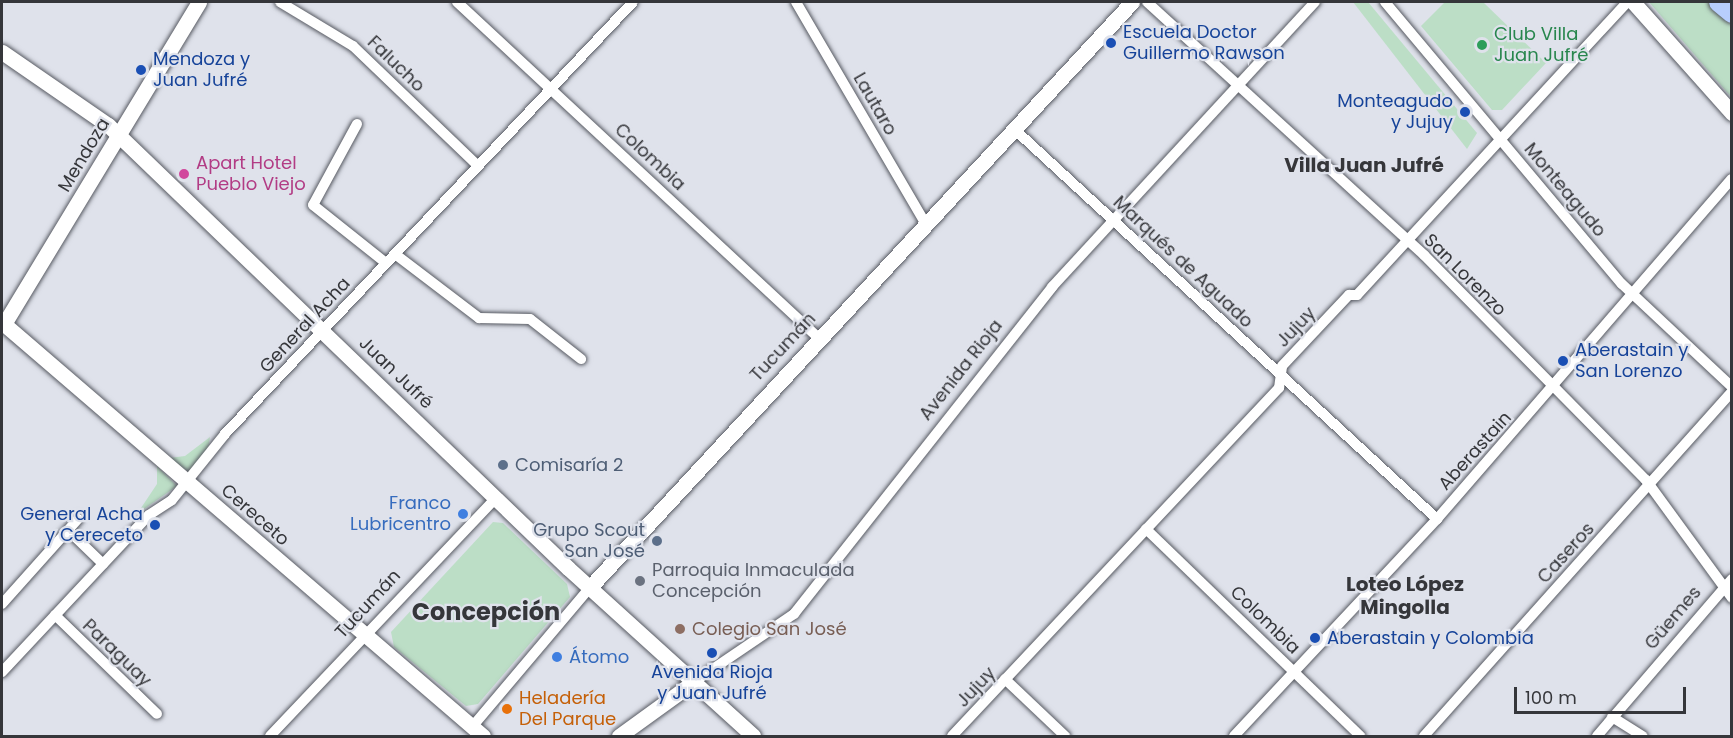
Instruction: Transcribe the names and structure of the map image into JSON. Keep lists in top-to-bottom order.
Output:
{
  "streets": {
    "main road": [
      "Mendoza",
      "Tucumán",
      "Avenida Rioja",
      "Juan Jufré",
      "Cereceto"
    ],
    "street": [
      "Falucho",
      "Lautaro",
      "Colombia",
      "Monteagudo",
      "Marqués de Aguado",
      "San Lorenzo",
      "General Acha",
      "Jujuy",
      "Aberastain",
      "Caseros",
      "Güemes",
      "Paraguay"
    ]
  },
  "crossings": [
    ["Falucho", "General Acha"],
    ["Lautaro", "Tucumán"],
    ["Mendoza", "Juan Jufré"],
    ["Mendoza", "Cereceto"],
    ["Colombia", "General Acha"],
    ["Colombia", "Jujuy"],
    ["Colombia", "Tucumán"],
    ["Colombia", "Aberastain"],
    ["Monteagudo", "Jujuy"],
    ["Monteagudo", "Aberastain"],
    ["Monteagudo", "Caseros"],
    ["Marqués de Aguado", "Jujuy"],
    ["Marqués de Aguado", "Tucumán"],
    ["Marqués de Aguado", "Avenida Rioja"],
    ["Marqués de Aguado", "Aberastain"],
    ["San Lorenzo", "Jujuy"],
    ["San Lorenzo", "Avenida Rioja"],
    ["San Lorenzo", "Aberastain"],
    ["San Lorenzo", "Caseros"],
    ["San Lorenzo", "Güemes"],
    ["General Acha", "Juan Jufré"],
    ["General Acha", "Cereceto"],
    ["General Acha", "Paraguay"],
    ["Tucumán", "Juan Jufré"],
    ["Tucumán", "Cereceto"],
    ["Avenida Rioja", "Juan Jufré"]
  ],
  "districts": ["Villa Juan Jufré", "Loteo López Mingolla", "Concepción"],
  "places": [
    "Escuela Doctor Guillermo Rawson",
    "Club Villa Juan Jufré",
    "Mendoza y Juan Jufré",
    "Monteagudo y Jujuy",
    "Apart Hotel Pueblo Viejo",
    "Aberastain y San Lorenzo",
    "Comisaría 2",
    "Franco Lubricentro",
    "General Acha y Cereceto",
    "Grupo Scout San José",
    "Parroquia Inmaculada Concepción",
    "Colegio San José",
    "Aberastain y Colombia",
    "Avenida Rioja y Juan Jufré",
    "Átomo",
    "Heladería Del Parque"
  ],
  "scale_bar": "100 m"
}
